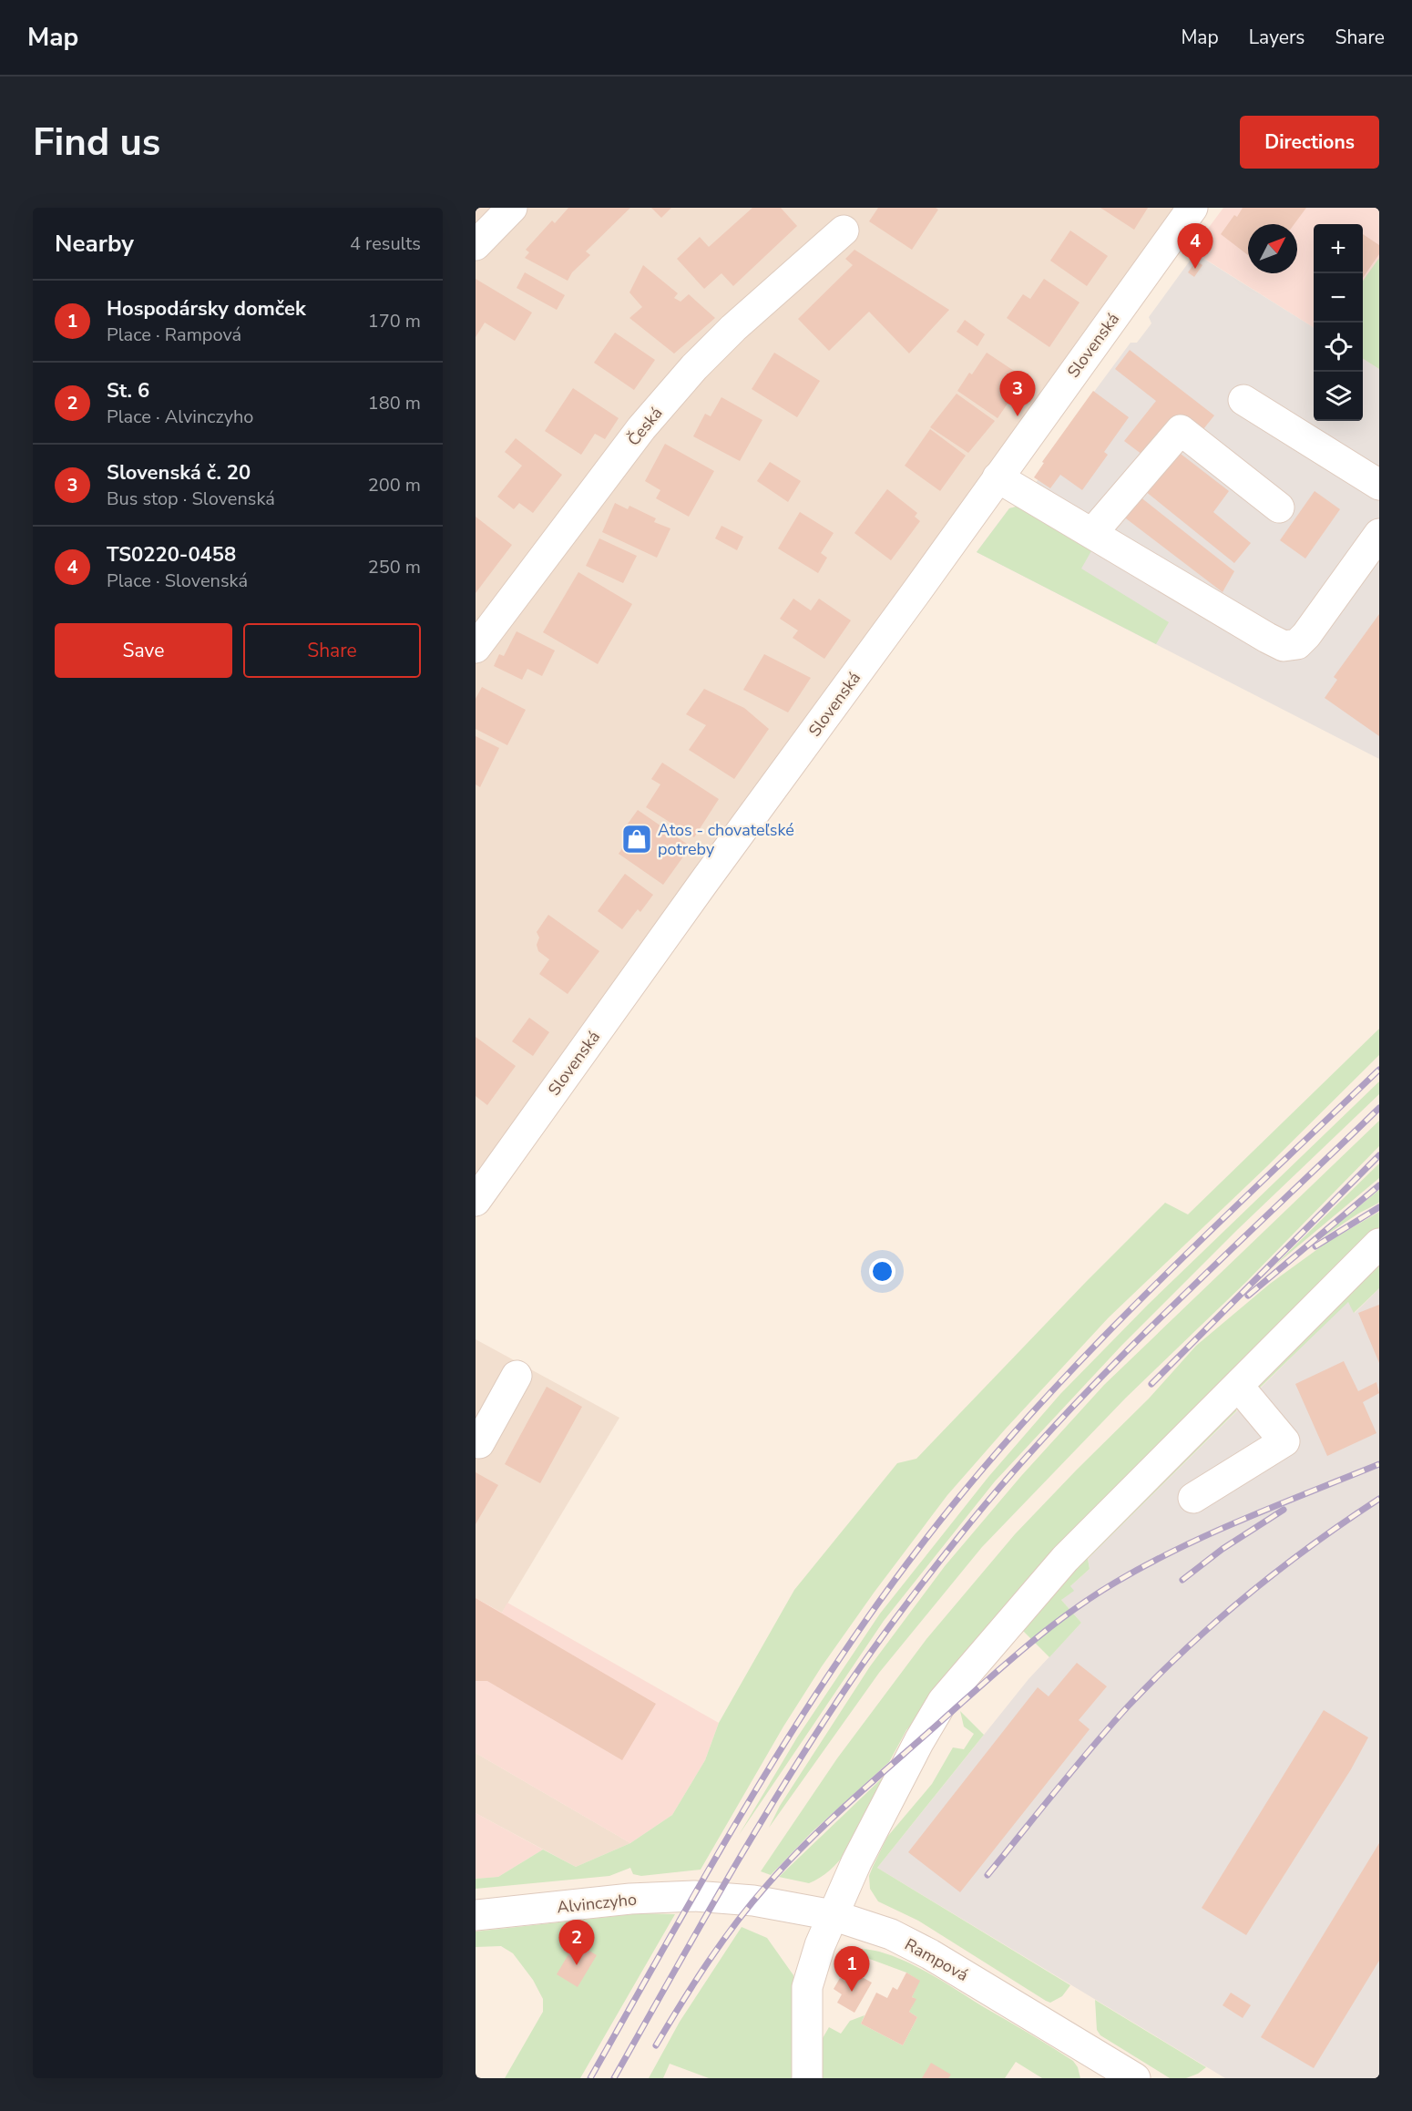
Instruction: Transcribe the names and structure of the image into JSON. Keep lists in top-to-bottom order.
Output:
{
  "streets": {
    "street": [
      "Slovenská",
      "Česká",
      "Alvinczyho",
      "Rampová"
    ]
  },
  "crossings": [
    ["Alvinczyho", "Rampová"]
  ],
  "places": {
    "shop": ["Atos - chovateľské potreby"]
  },
  "north": "top right",
  "page": {
    "header": "Map",
    "nav": ["Map", "Layers", "Share"],
    "buttons": [
      "Directions",
      ["Save", "Share"]
    ],
    "title": "Find us",
    "heading": ["Nearby", "4 results"],
    "pins": [
      "4",
      "3",
      "2",
      "1"
    ],
    "map_buttons": ["+", "−"],
    "list": [
      {
        "mark": "1",
        "name": "Hospodársky domček",
        "note": "Place · Rampová",
        "value": "170 m"
      },
      {
        "mark": "2",
        "name": "St. 6",
        "note": "Place · Alvinczyho",
        "value": "180 m"
      },
      {
        "mark": "3",
        "name": "Slovenská č. 20",
        "note": "Bus stop · Slovenská",
        "value": "200 m"
      },
      {
        "mark": "4",
        "name": "TS0220-0458",
        "note": "Place · Slovenská",
        "value": "250 m"
      }
    ]
  }
}
